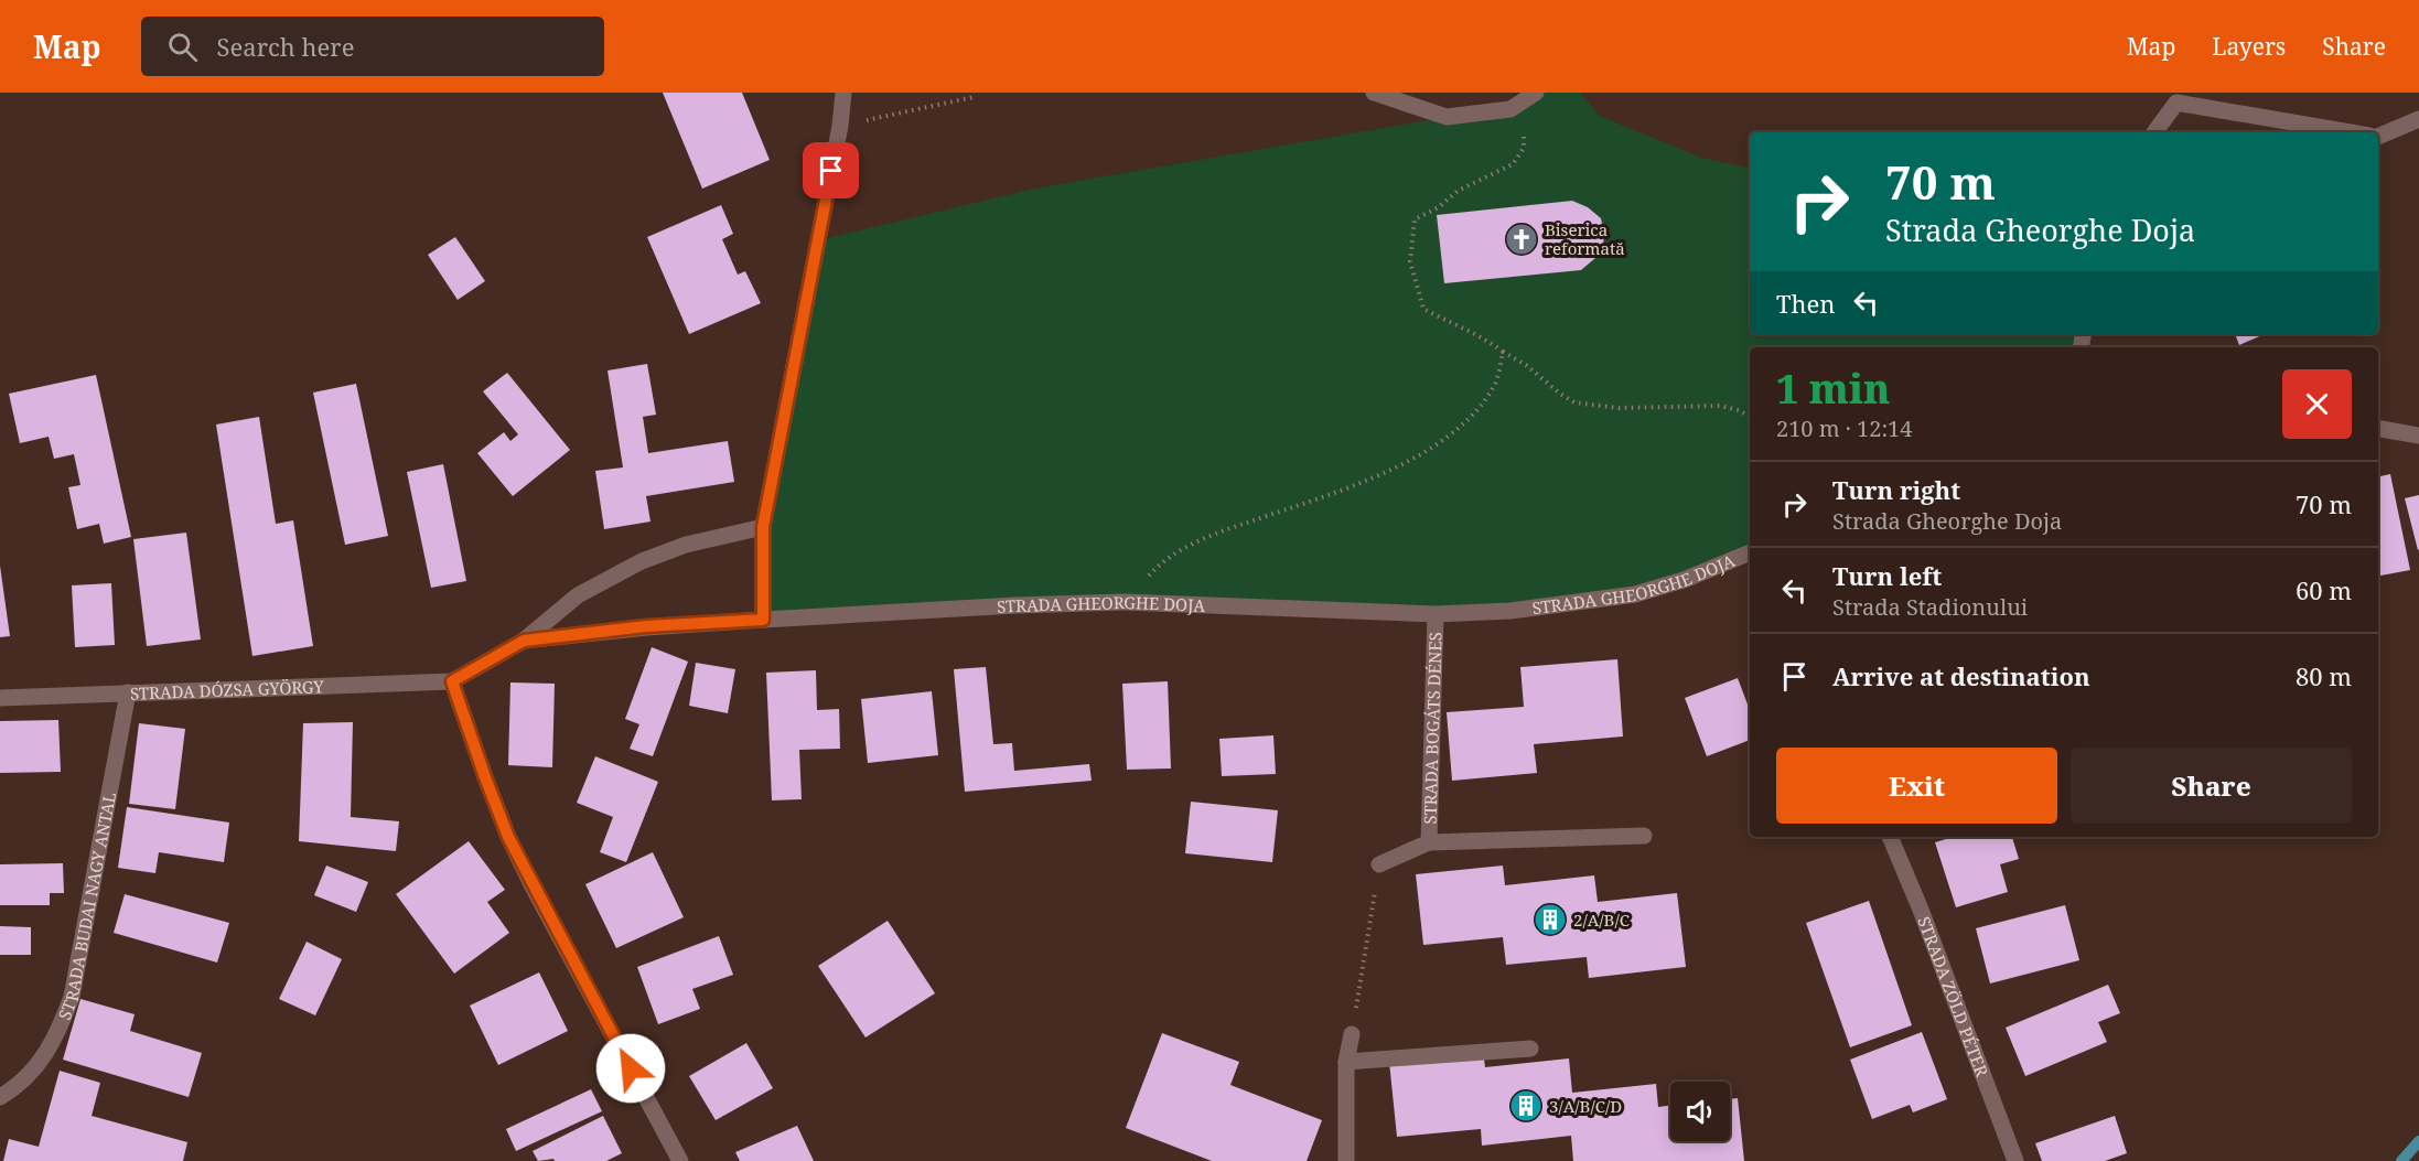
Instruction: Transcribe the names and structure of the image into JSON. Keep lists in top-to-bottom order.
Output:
{
  "streets": {
    "street": [
      "STRADA GHEORGHE DOJA",
      "STRADA DÓZSA GYÖRGY",
      "STRADA BOGÁTS DÉNES",
      "STRADA BUDAI NAGY ANTAL",
      "STRADA ZÖLD PÉTER"
    ]
  },
  "crossings": [
    ["STRADA GHEORGHE DOJA", "STRADA DÓZSA GYÖRGY"],
    ["STRADA GHEORGHE DOJA", "STRADA BOGÁTS DÉNES"],
    ["STRADA DÓZSA GYÖRGY", "STRADA BUDAI NAGY ANTAL"]
  ],
  "places": {
    "church": ["Biserica reformată"],
    "building": ["2/A/B/C", "3/A/B/C/D"]
  },
  "page": {
    "header": "Map",
    "search": "Search here",
    "nav": ["Map", "Layers", "Share"],
    "turn": ["70 m", "Strada Gheorghe Doja"],
    "then": "Then",
    "heading": ["1 min", "210 m · 12:14"],
    "list": [
      {
        "name": "Turn right",
        "note": "Strada Gheorghe Doja",
        "value": "70 m"
      },
      {
        "name": "Turn left",
        "note": "Strada Stadionului",
        "value": "60 m"
      },
      {
        "name": "Arrive at destination",
        "value": "80 m"
      }
    ],
    "buttons": ["Exit", "Share"]
  }
}
